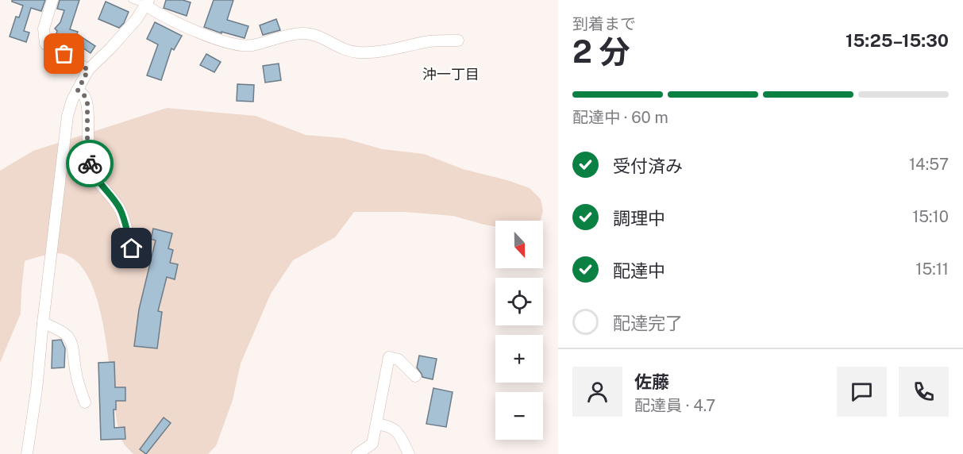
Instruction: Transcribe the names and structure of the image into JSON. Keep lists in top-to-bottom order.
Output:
{
  "districts": ["沖一丁目"],
  "north": "bottom",
  "page": {
    "heading": ["2 分", "到着まで", "15:25–15:30"],
    "panel": ["佐藤", "配達員 · 4.7"],
    "bar": "配達中 · 60 m",
    "list": [
      ["受付済み", "14:57"],
      ["調理中", "15:10"],
      ["配達中", "15:11"],
      "配達完了"
    ],
    "map_buttons": ["+", "−"]
  }
}
